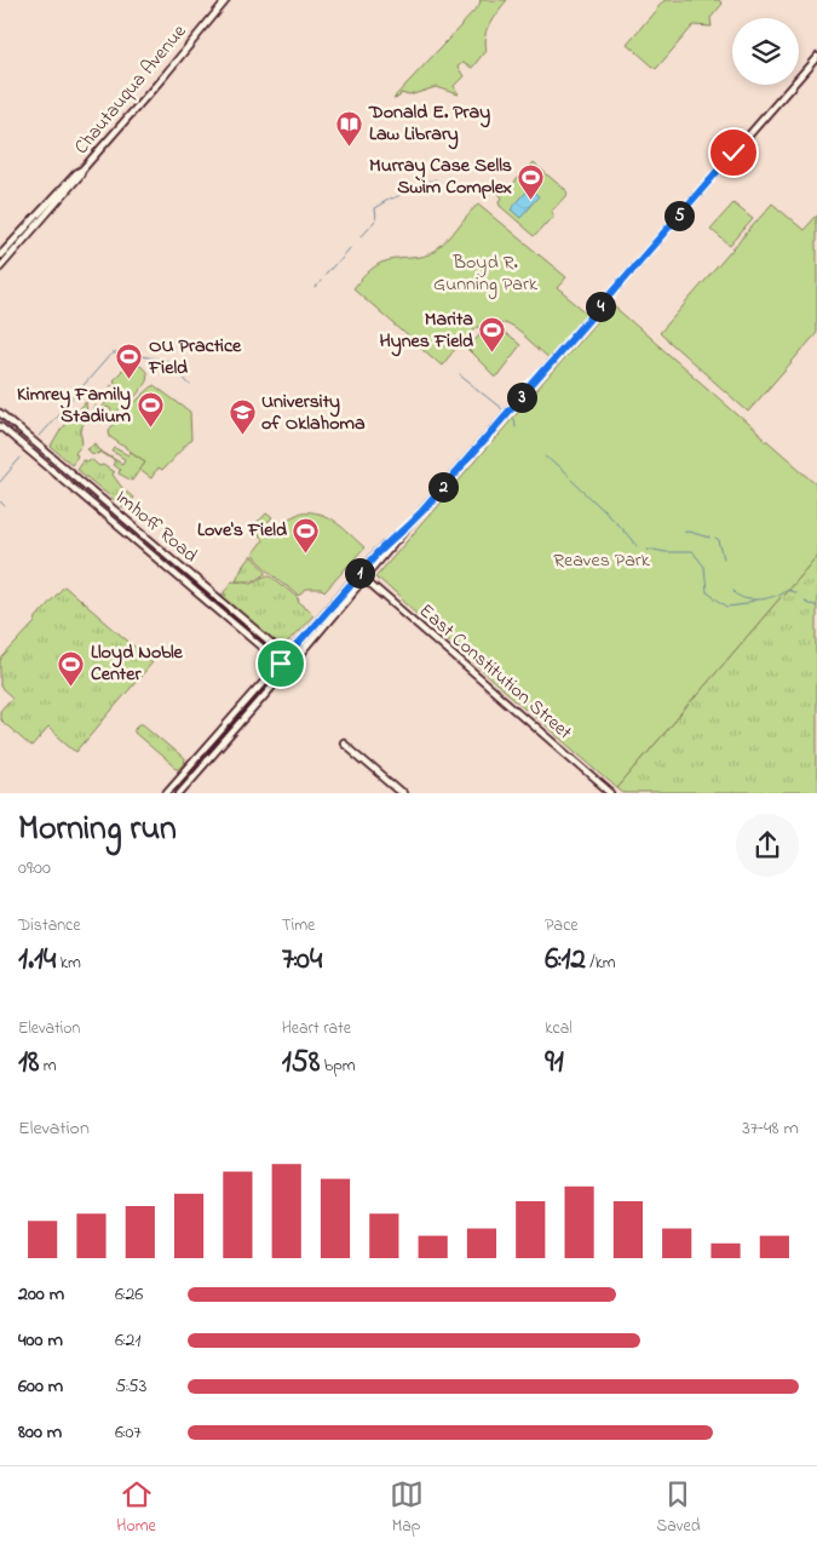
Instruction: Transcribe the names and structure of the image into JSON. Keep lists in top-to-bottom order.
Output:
{
  "streets": {
    "main road": ["Chautauqua Avenue", "Imhoff Road", "East Constitution Street"]
  },
  "parks": ["Boyd R. Gunning Park", "Reaves Park"],
  "places": {
    "library": ["Donald E. Pray Law Library"],
    "sports": [
      "Murray Case Sells Swim Complex",
      "Marita Hynes Field",
      "OU Practice Field",
      "Kimrey Family Stadium",
      "Love's Field",
      "Lloyd Noble Center"
    ],
    "school or university": ["University of Oklahoma"]
  },
  "page": {
    "pins": [
      "5",
      "4",
      "3",
      "2",
      "1"
    ],
    "heading": ["Morning run", "09:00"],
    "stats": [
      ["Distance", "1.14 km"],
      ["Time", "7:04"],
      ["Pace", "6:12 /km"],
      ["Elevation", "18 m"],
      ["Heart rate", "158 bpm"],
      ["kcal", "91"]
    ],
    "chart": ["Elevation", "37–48 m"],
    "list": [
      {
        "name": "200 m",
        "note": "6:26"
      },
      {
        "name": "400 m",
        "note": "6:21"
      },
      {
        "name": "600 m",
        "note": "5:53"
      },
      {
        "name": "800 m",
        "note": "6:07"
      }
    ],
    "tabs": ["Home", "Map", "Saved"]
  }
}
